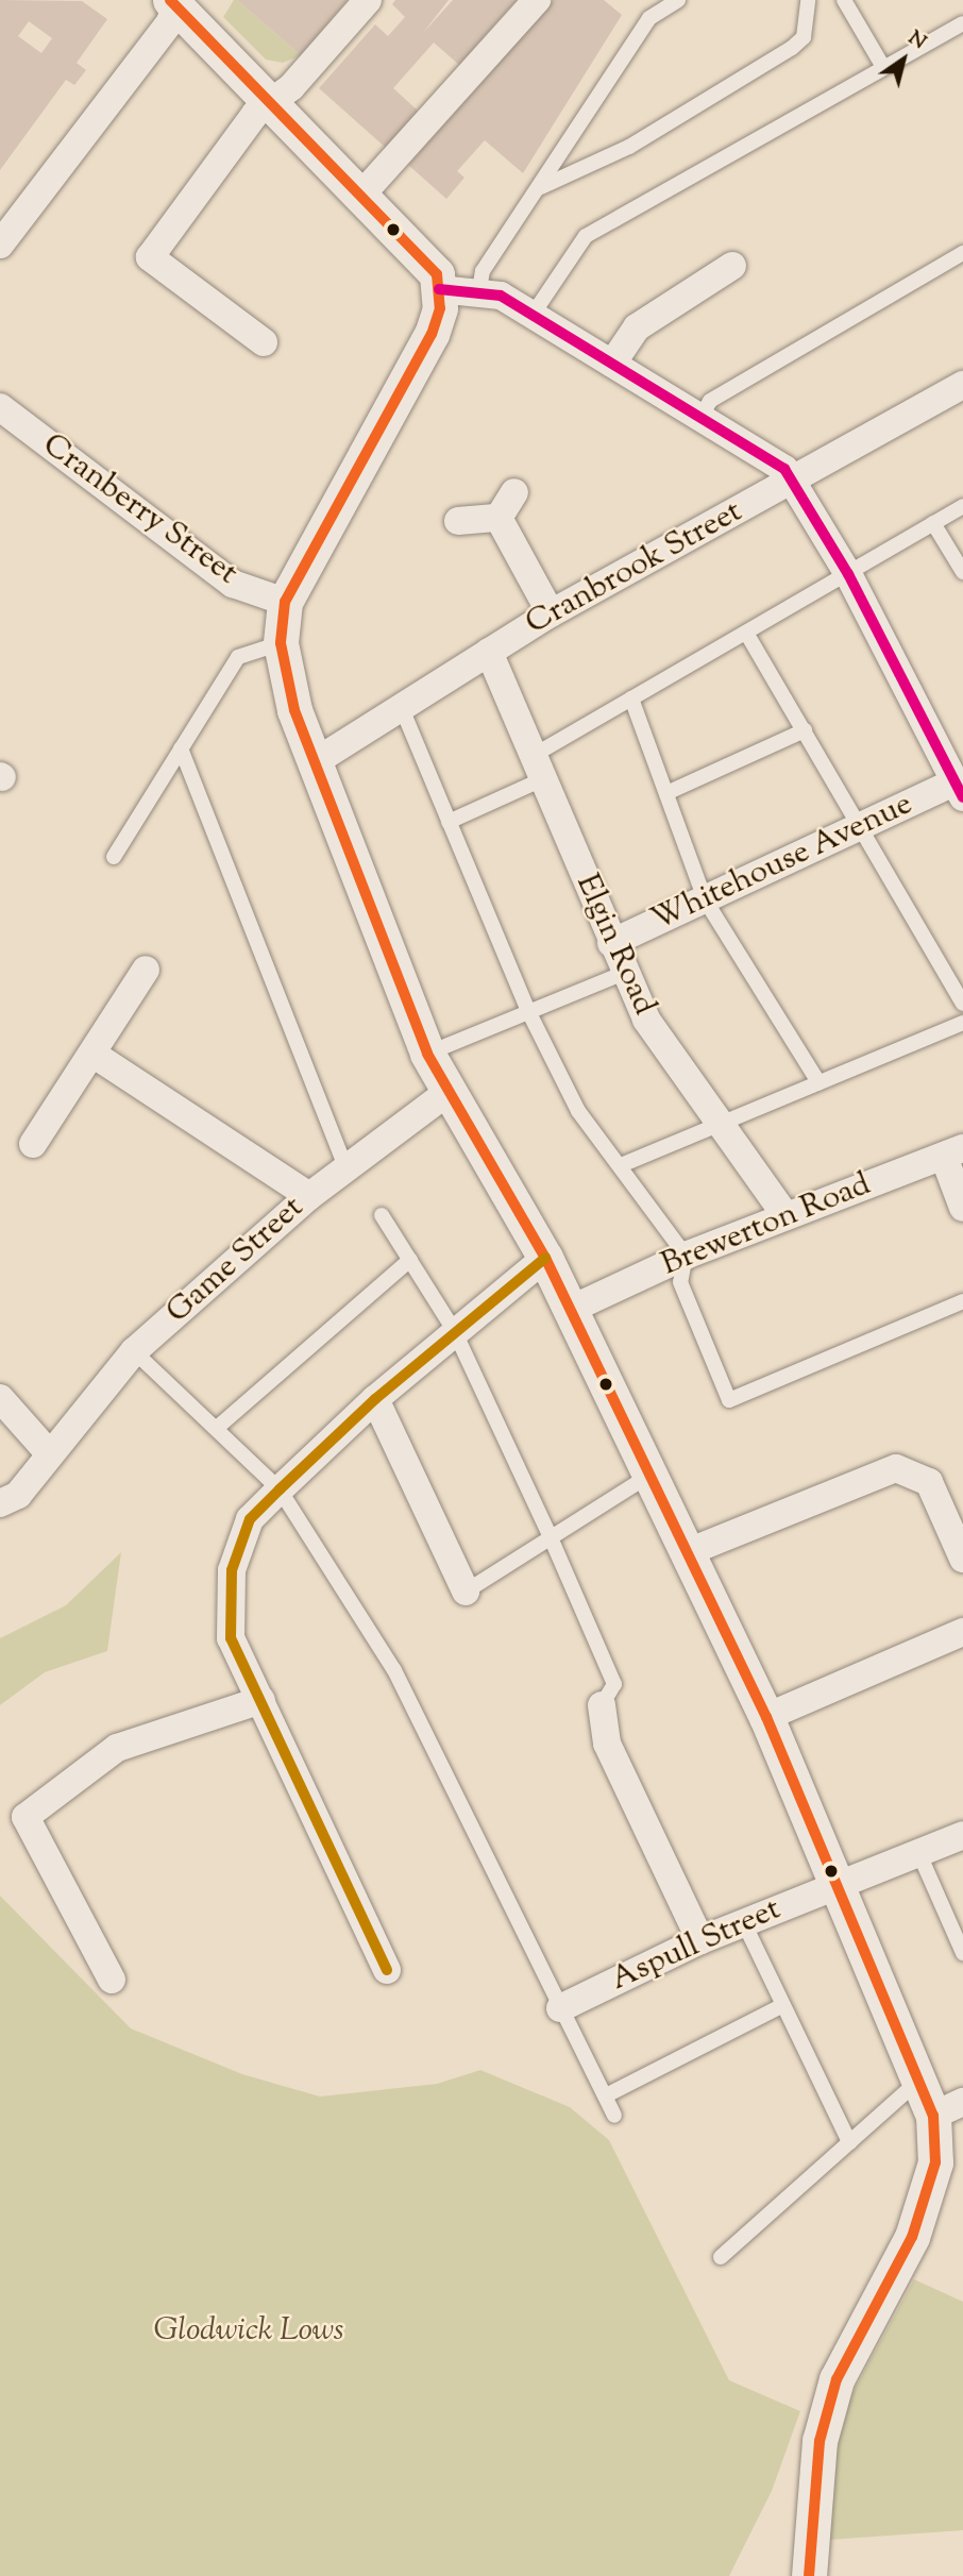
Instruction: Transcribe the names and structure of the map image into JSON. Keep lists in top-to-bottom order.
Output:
{
  "streets": {
    "street": [
      "Cranberry Street",
      "Cranbrook Street",
      "Whitehouse Avenue",
      "Elgin Road",
      "Brewerton Road",
      "Game Street",
      "Aspull Street"
    ]
  },
  "crossings": [
    ["Cranbrook Street", "Elgin Road"],
    ["Whitehouse Avenue", "Elgin Road"],
    ["Elgin Road", "Brewerton Road"]
  ],
  "parks": ["Glodwick Lows"],
  "north": "top right"
}
